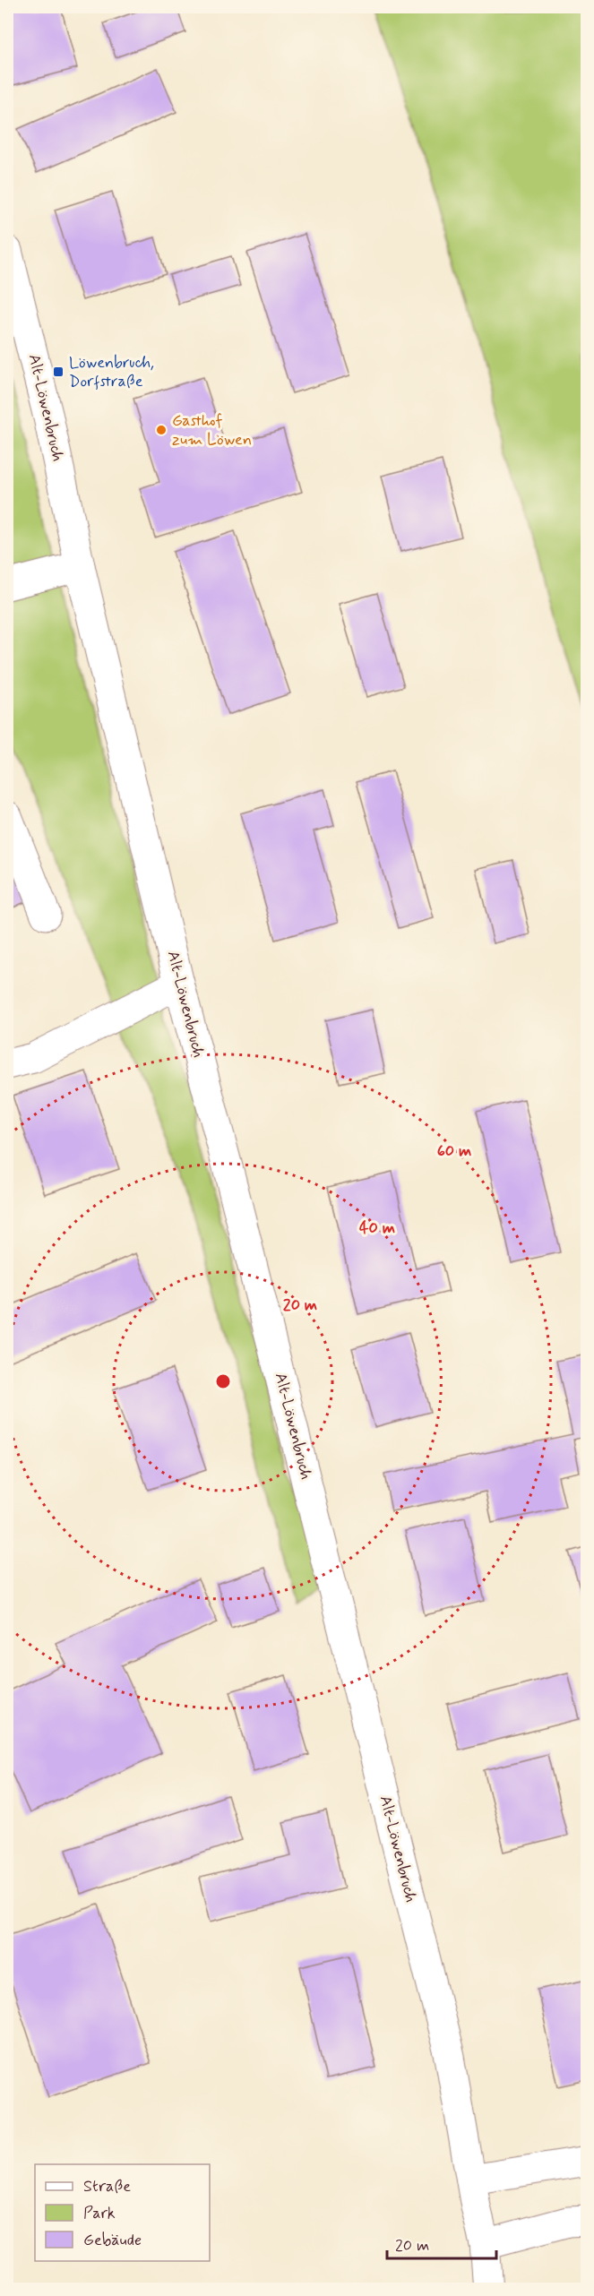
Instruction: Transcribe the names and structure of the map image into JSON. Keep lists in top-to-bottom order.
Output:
{
  "streets": {
    "street": ["Alt-Löwenbruch"]
  },
  "places": {
    "transit": ["Löwenbruch, Dorfstraße"],
    "other": ["Gasthof zum Löwen"]
  },
  "legend": ["Straße", "Park", "Gebäude"],
  "scale_bar": "20 m",
  "rings": ["60 m", "40 m", "20 m"]
}
